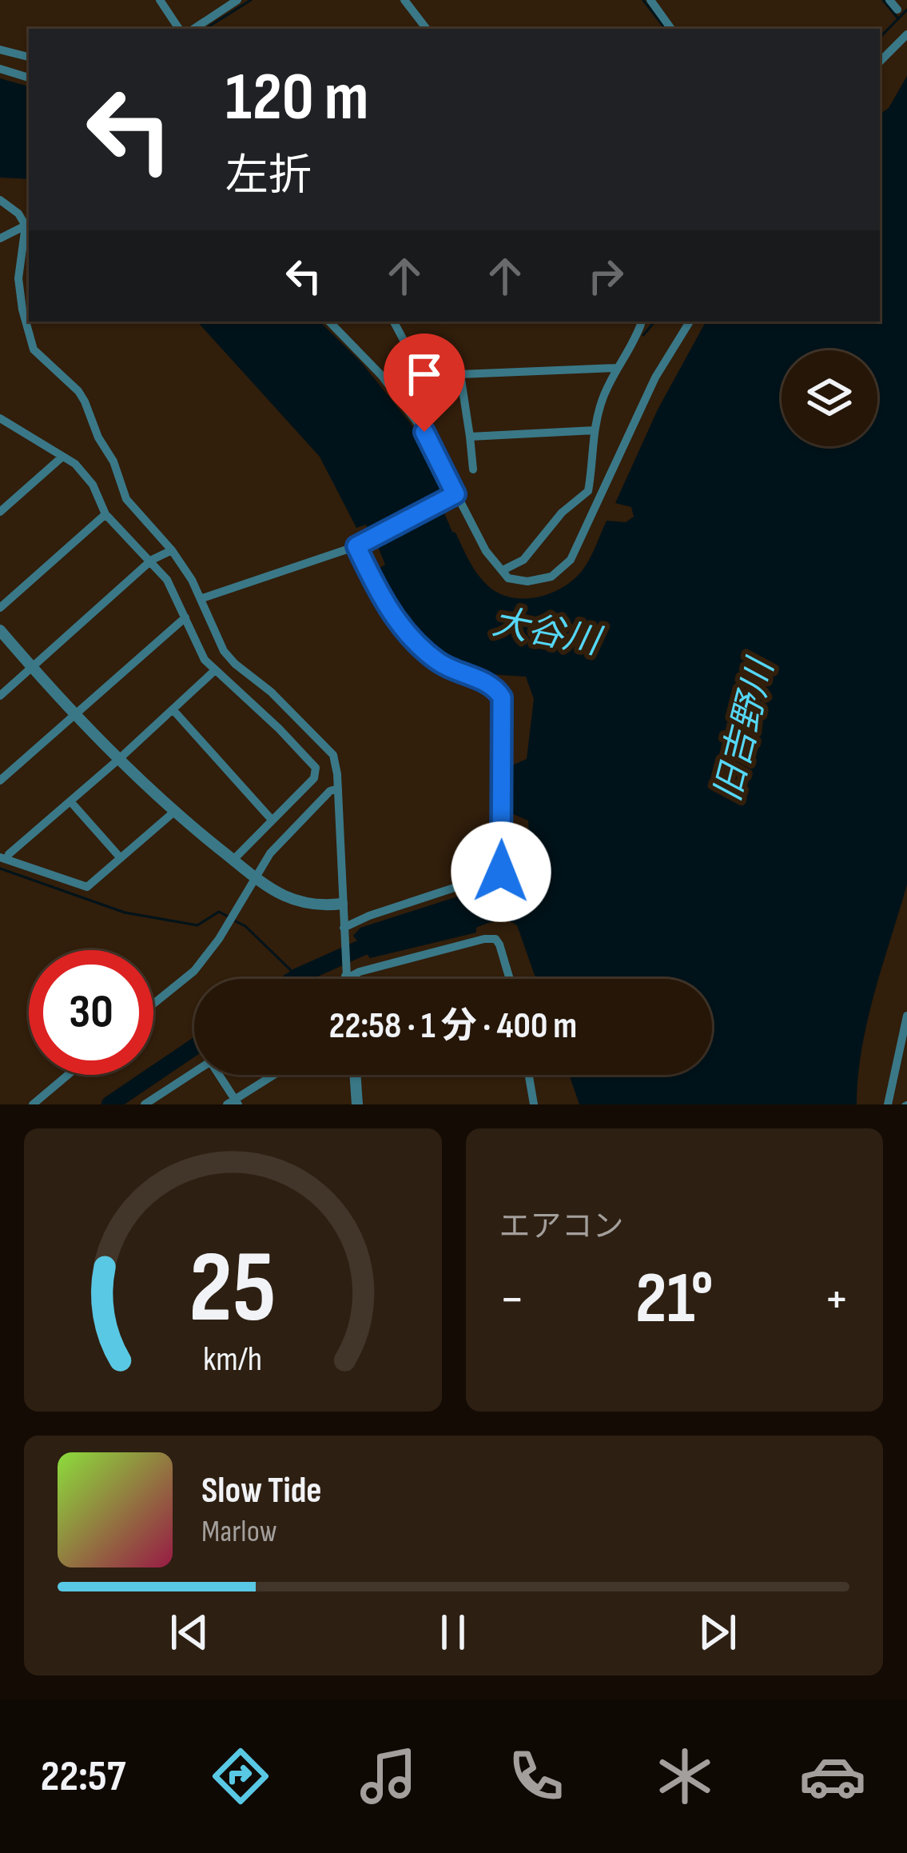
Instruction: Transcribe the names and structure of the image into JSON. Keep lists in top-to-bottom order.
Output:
{
  "water": ["大谷川", "旧吉野川"],
  "page": {
    "turn": ["120 m", "左折"],
    "limit": "30",
    "trip": "22:58 · 1 分 · 400 m",
    "tile": "エアコン",
    "heat": ["−", "21°", "+"],
    "song": ["Slow Tide", "Marlow"],
    "tabs": "22:57",
    "gauge": ["25", "km/h"]
  }
}
